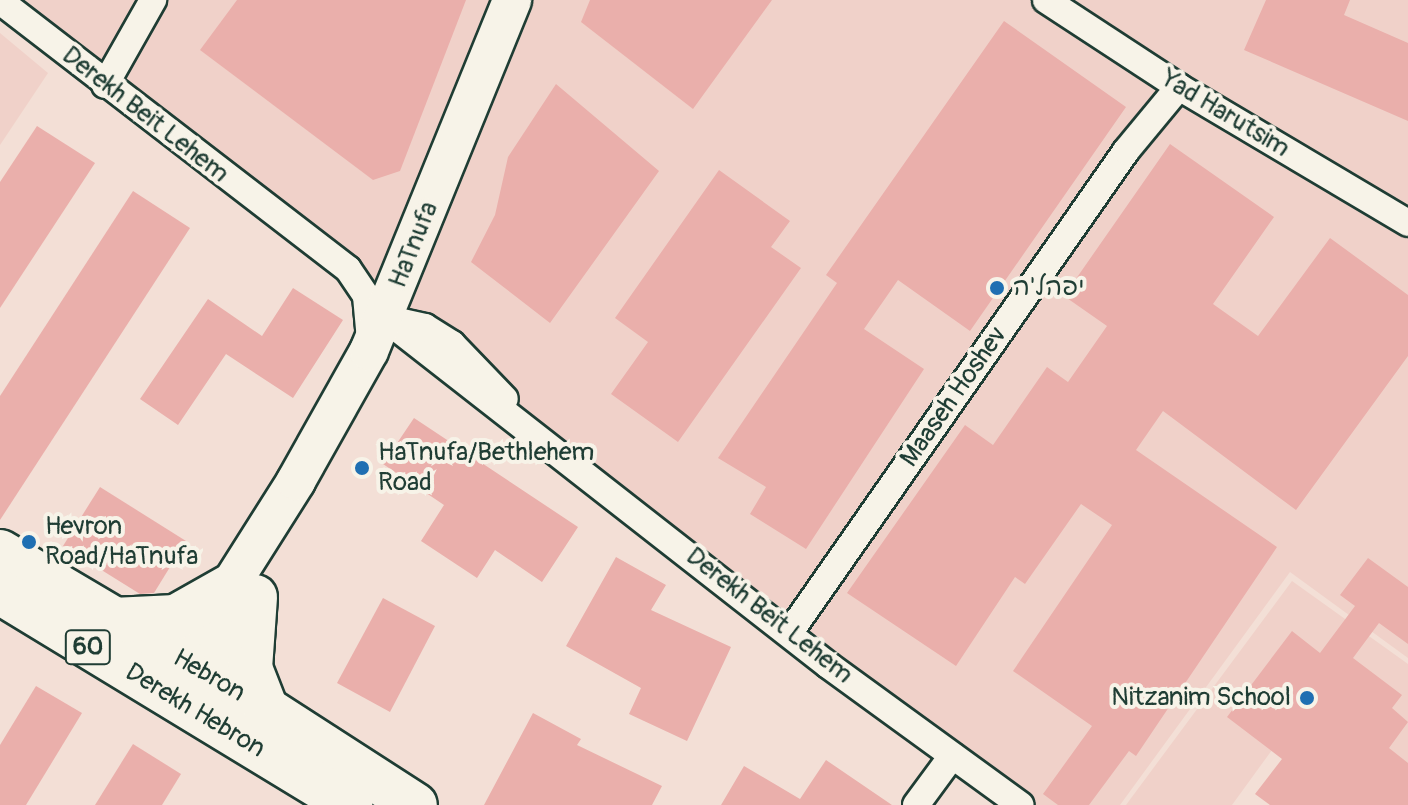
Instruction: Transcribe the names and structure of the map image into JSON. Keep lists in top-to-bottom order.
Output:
{
  "streets": {
    "highway": ["60", "Hebron", "Derekh Hebron"],
    "street": [
      "Yad Harutsim",
      "Derekh Beit Lehem",
      "HaTnufa",
      "Maaseh Hoshev"
    ]
  },
  "crossings": [
    ["Yad Harutsim", "Maaseh Hoshev"],
    ["Derekh Beit Lehem", "HaTnufa"],
    ["Derekh Beit Lehem", "Maaseh Hoshev"],
    ["HaTnufa", "Hebron"],
    ["HaTnufa", "Derekh Hebron"],
    ["Hebron", "Derekh Hebron"]
  ],
  "places": [
    "יפהל'ה",
    "HaTnufa/Bethlehem Road",
    "Hevron Road/HaTnufa",
    "Nitzanim School"
  ]
}
